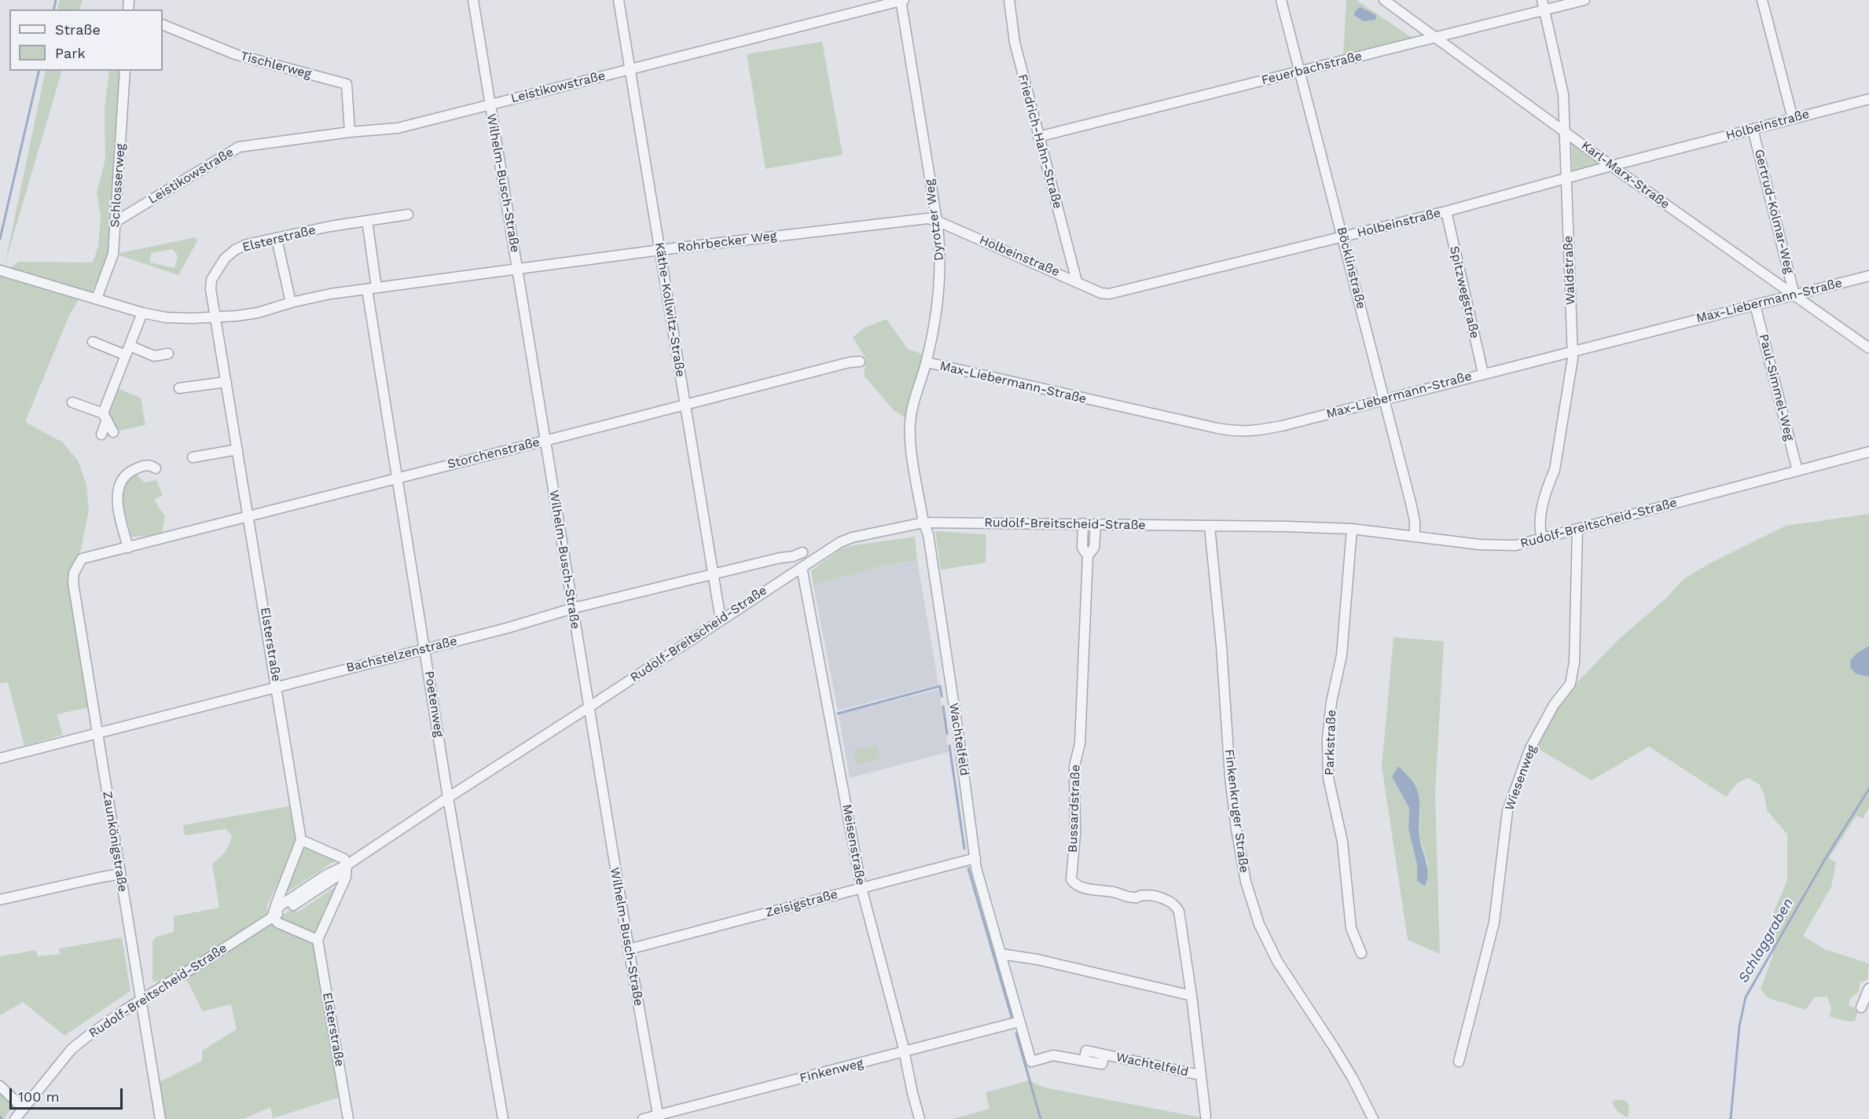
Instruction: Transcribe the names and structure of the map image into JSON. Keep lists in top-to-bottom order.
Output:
{
  "streets": {
    "street": [
      "Tischlerweg",
      "Feuerbachstraße",
      "Leistikowstraße",
      "Holbeinstraße",
      "Friedrich-Hahn-Straße",
      "Karl-Marx-Straße",
      "Wilhelm-Busch-Straße",
      "Schlosserweg",
      "Gertrud-Kolmar-Weg",
      "Dyrotzer Weg",
      "Elsterstraße",
      "Rohrbecker Weg",
      "Böcklinstraße",
      "Waldstraße",
      "Spitzwegstraße",
      "Max-Liebermann-Straße",
      "Käthe-Kollwitz-Straße",
      "Paul-Simmel-Weg",
      "Storchenstraße",
      "Rudolf-Breitscheid-Straße",
      "Bachstelzenstraße",
      "Poetenweg",
      "Wachtelfeld",
      "Parkstraße",
      "Wiesenweg",
      "Bussardstraße",
      "Finkenkruger Straße",
      "Zaunkönigstraße",
      "Meisenstraße",
      "Zeisigstraße",
      "Finkenweg"
    ]
  },
  "crossings": [
    ["Tischlerweg", "Leistikowstraße"],
    ["Feuerbachstraße", "Friedrich-Hahn-Straße"],
    ["Feuerbachstraße", "Karl-Marx-Straße"],
    ["Feuerbachstraße", "Böcklinstraße"],
    ["Feuerbachstraße", "Waldstraße"],
    ["Leistikowstraße", "Wilhelm-Busch-Straße"],
    ["Leistikowstraße", "Schlosserweg"],
    ["Leistikowstraße", "Dyrotzer Weg"],
    ["Leistikowstraße", "Käthe-Kollwitz-Straße"],
    ["Holbeinstraße", "Friedrich-Hahn-Straße"],
    ["Holbeinstraße", "Karl-Marx-Straße"],
    ["Holbeinstraße", "Gertrud-Kolmar-Weg"],
    ["Holbeinstraße", "Dyrotzer Weg"],
    ["Holbeinstraße", "Rohrbecker Weg"],
    ["Holbeinstraße", "Böcklinstraße"],
    ["Holbeinstraße", "Waldstraße"],
    ["Holbeinstraße", "Spitzwegstraße"],
    ["Karl-Marx-Straße", "Gertrud-Kolmar-Weg"],
    ["Karl-Marx-Straße", "Waldstraße"],
    ["Karl-Marx-Straße", "Max-Liebermann-Straße"],
    ["Wilhelm-Busch-Straße", "Rohrbecker Weg"],
    ["Wilhelm-Busch-Straße", "Storchenstraße"],
    ["Wilhelm-Busch-Straße", "Rudolf-Breitscheid-Straße"],
    ["Wilhelm-Busch-Straße", "Bachstelzenstraße"],
    ["Wilhelm-Busch-Straße", "Zeisigstraße"],
    ["Wilhelm-Busch-Straße", "Finkenweg"],
    ["Schlosserweg", "Rohrbecker Weg"],
    ["Gertrud-Kolmar-Weg", "Max-Liebermann-Straße"],
    ["Dyrotzer Weg", "Rohrbecker Weg"],
    ["Dyrotzer Weg", "Max-Liebermann-Straße"],
    ["Dyrotzer Weg", "Rudolf-Breitscheid-Straße"],
    ["Dyrotzer Weg", "Wachtelfeld"],
    ["Elsterstraße", "Rohrbecker Weg"],
    ["Elsterstraße", "Storchenstraße"],
    ["Elsterstraße", "Bachstelzenstraße"],
    ["Rohrbecker Weg", "Käthe-Kollwitz-Straße"],
    ["Rohrbecker Weg", "Poetenweg"],
    ["Böcklinstraße", "Max-Liebermann-Straße"],
    ["Böcklinstraße", "Rudolf-Breitscheid-Straße"],
    ["Waldstraße", "Max-Liebermann-Straße"],
    ["Waldstraße", "Rudolf-Breitscheid-Straße"],
    ["Spitzwegstraße", "Max-Liebermann-Straße"],
    ["Max-Liebermann-Straße", "Paul-Simmel-Weg"],
    ["Käthe-Kollwitz-Straße", "Storchenstraße"],
    ["Käthe-Kollwitz-Straße", "Rudolf-Breitscheid-Straße"],
    ["Käthe-Kollwitz-Straße", "Bachstelzenstraße"],
    ["Paul-Simmel-Weg", "Rudolf-Breitscheid-Straße"],
    ["Storchenstraße", "Poetenweg"],
    ["Storchenstraße", "Zaunkönigstraße"],
    ["Rudolf-Breitscheid-Straße", "Poetenweg"],
    ["Rudolf-Breitscheid-Straße", "Wachtelfeld"],
    ["Rudolf-Breitscheid-Straße", "Parkstraße"],
    ["Rudolf-Breitscheid-Straße", "Wiesenweg"],
    ["Rudolf-Breitscheid-Straße", "Bussardstraße"],
    ["Rudolf-Breitscheid-Straße", "Finkenkruger Straße"],
    ["Rudolf-Breitscheid-Straße", "Zaunkönigstraße"],
    ["Rudolf-Breitscheid-Straße", "Meisenstraße"],
    ["Bachstelzenstraße", "Poetenweg"],
    ["Bachstelzenstraße", "Zaunkönigstraße"],
    ["Wachtelfeld", "Bussardstraße"],
    ["Wachtelfeld", "Zeisigstraße"],
    ["Wachtelfeld", "Finkenweg"],
    ["Meisenstraße", "Zeisigstraße"],
    ["Meisenstraße", "Finkenweg"]
  ],
  "water": ["Schlaggraben"],
  "legend": ["Straße", "Park"],
  "scale_bar": "100 m"
}
